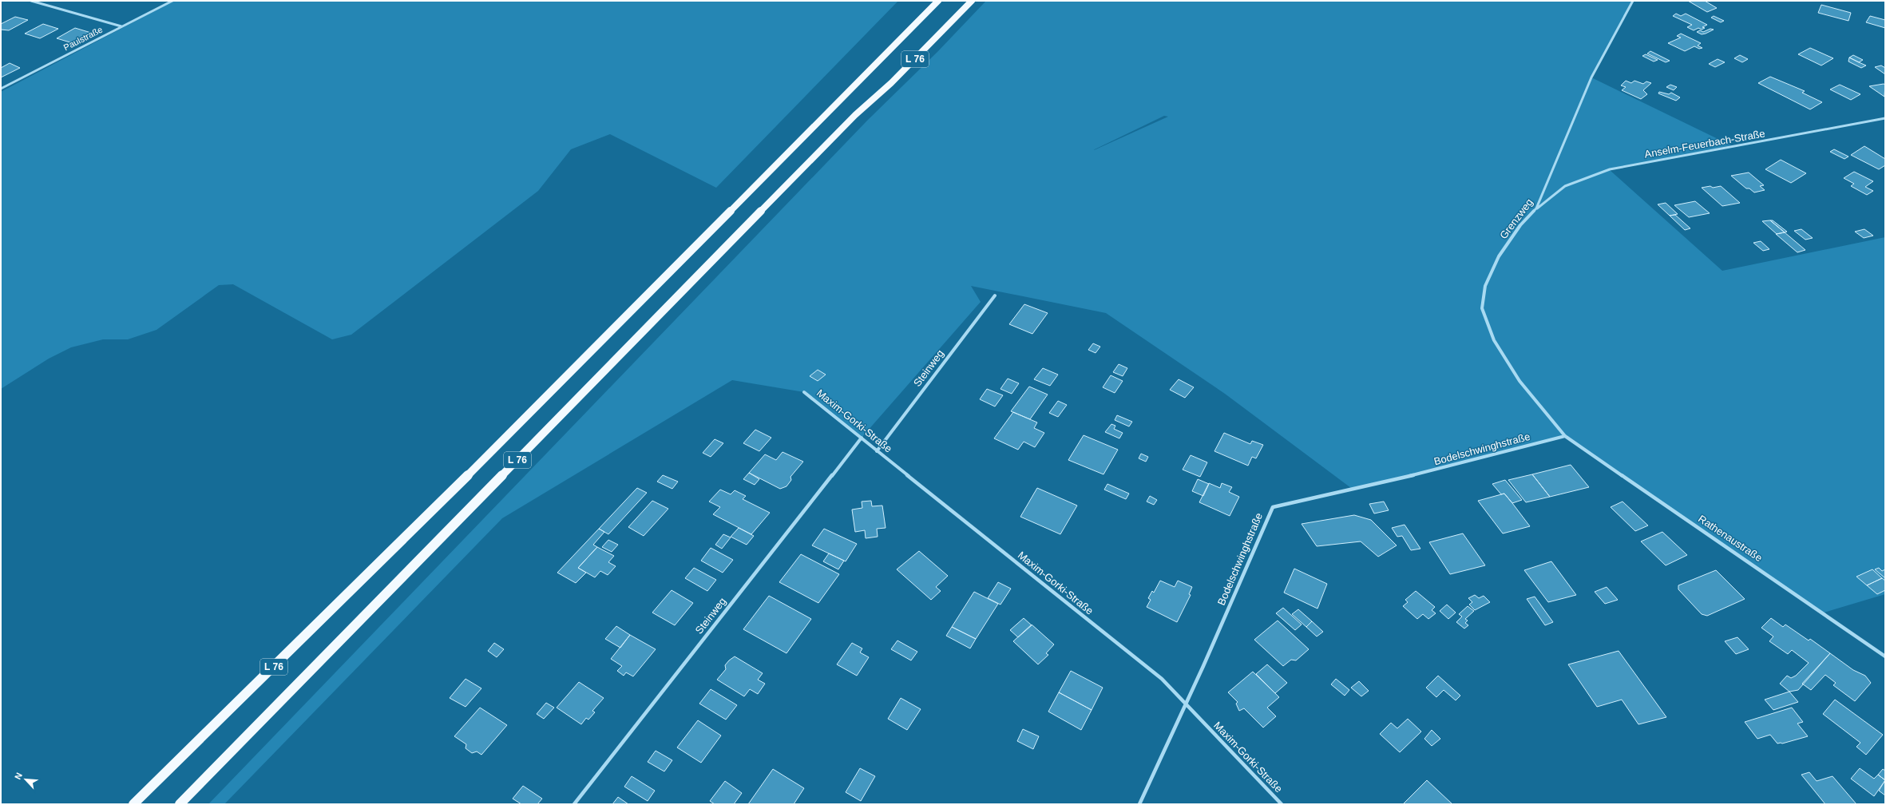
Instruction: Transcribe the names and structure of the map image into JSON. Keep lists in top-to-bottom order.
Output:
{
  "streets": {
    "main road": ["L 76"],
    "street": [
      "Paulstraße",
      "Anselm-Feuerbach-Straße",
      "Grenzweg",
      "Steinweg",
      "Maxim-Gorki-Straße",
      "Bodelschwinghstraße",
      "Rathenaustraße"
    ]
  },
  "crossings": [
    ["Anselm-Feuerbach-Straße", "Grenzweg"],
    ["Grenzweg", "Bodelschwinghstraße"],
    ["Grenzweg", "Rathenaustraße"],
    ["Steinweg", "Maxim-Gorki-Straße"],
    ["Maxim-Gorki-Straße", "Bodelschwinghstraße"],
    ["Bodelschwinghstraße", "Rathenaustraße"]
  ],
  "north": "top left"
}
